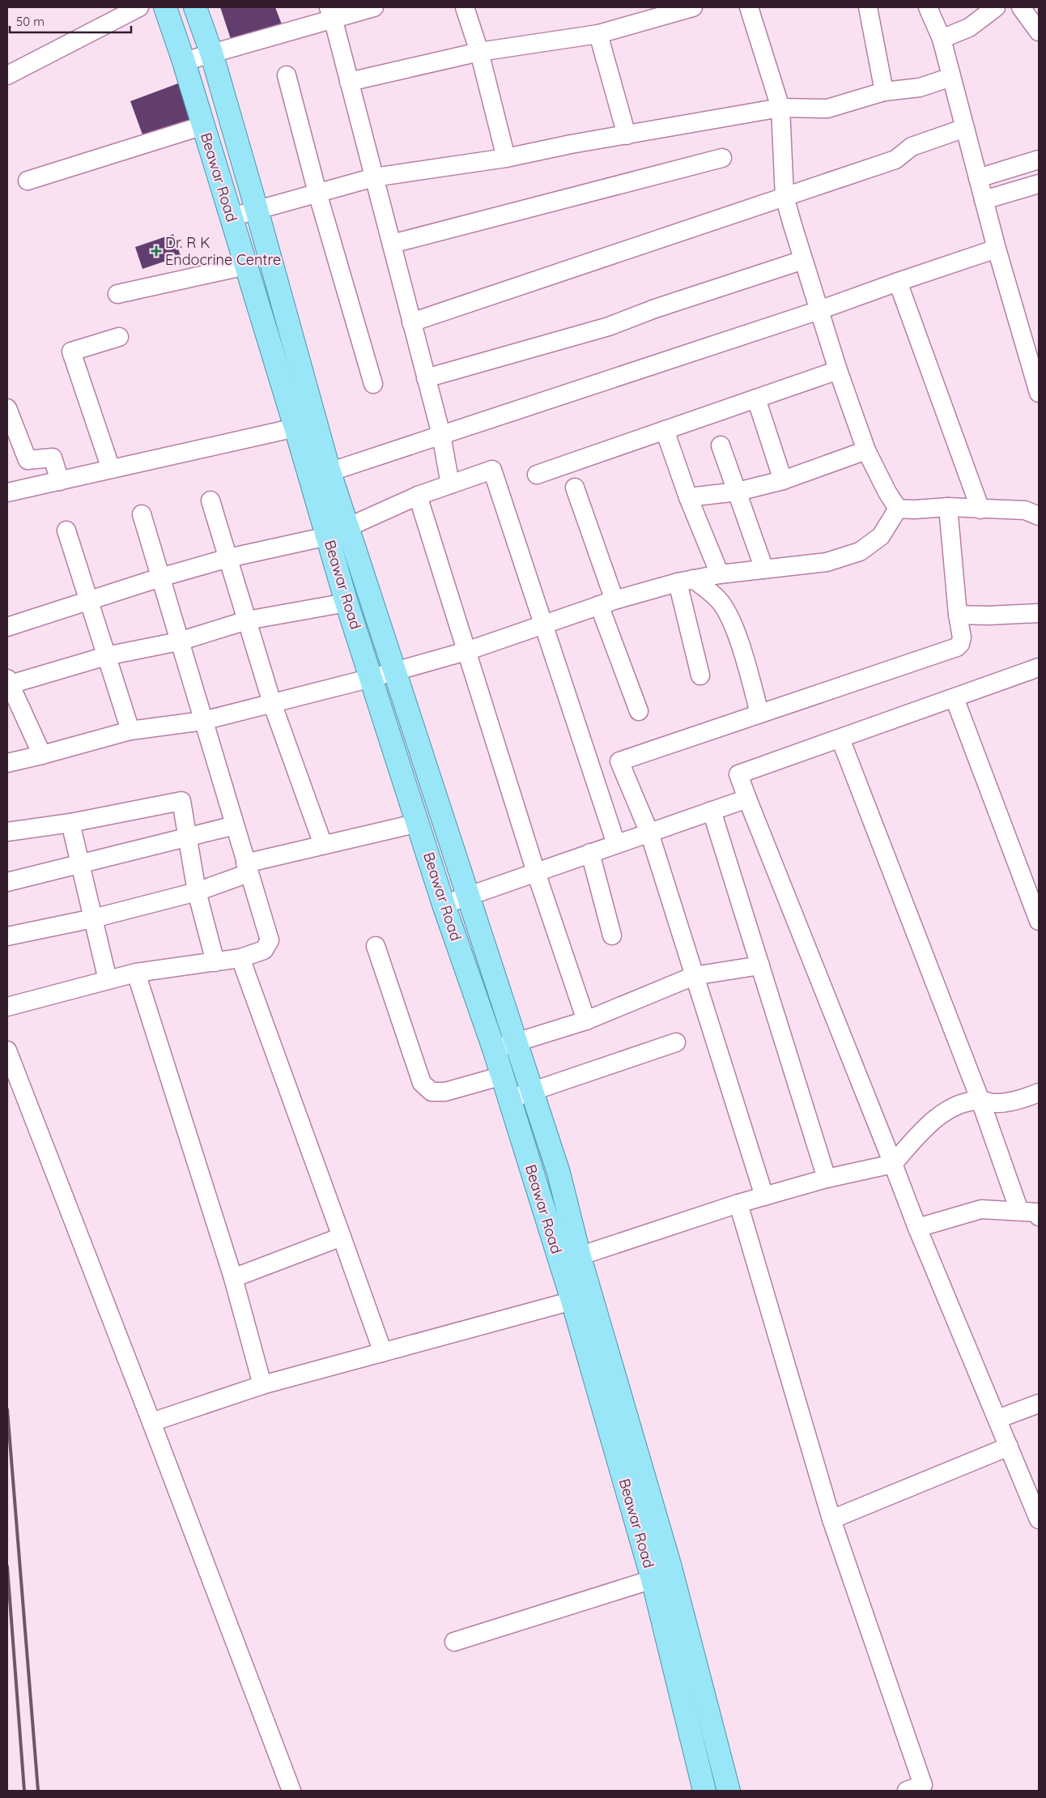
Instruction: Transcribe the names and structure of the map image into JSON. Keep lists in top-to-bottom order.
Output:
{
  "streets": {
    "main road": ["Beawar Road"]
  },
  "places": {
    "health": ["Dr. R K Endocrine Centre"]
  },
  "scale_bar": "50 m"
}
